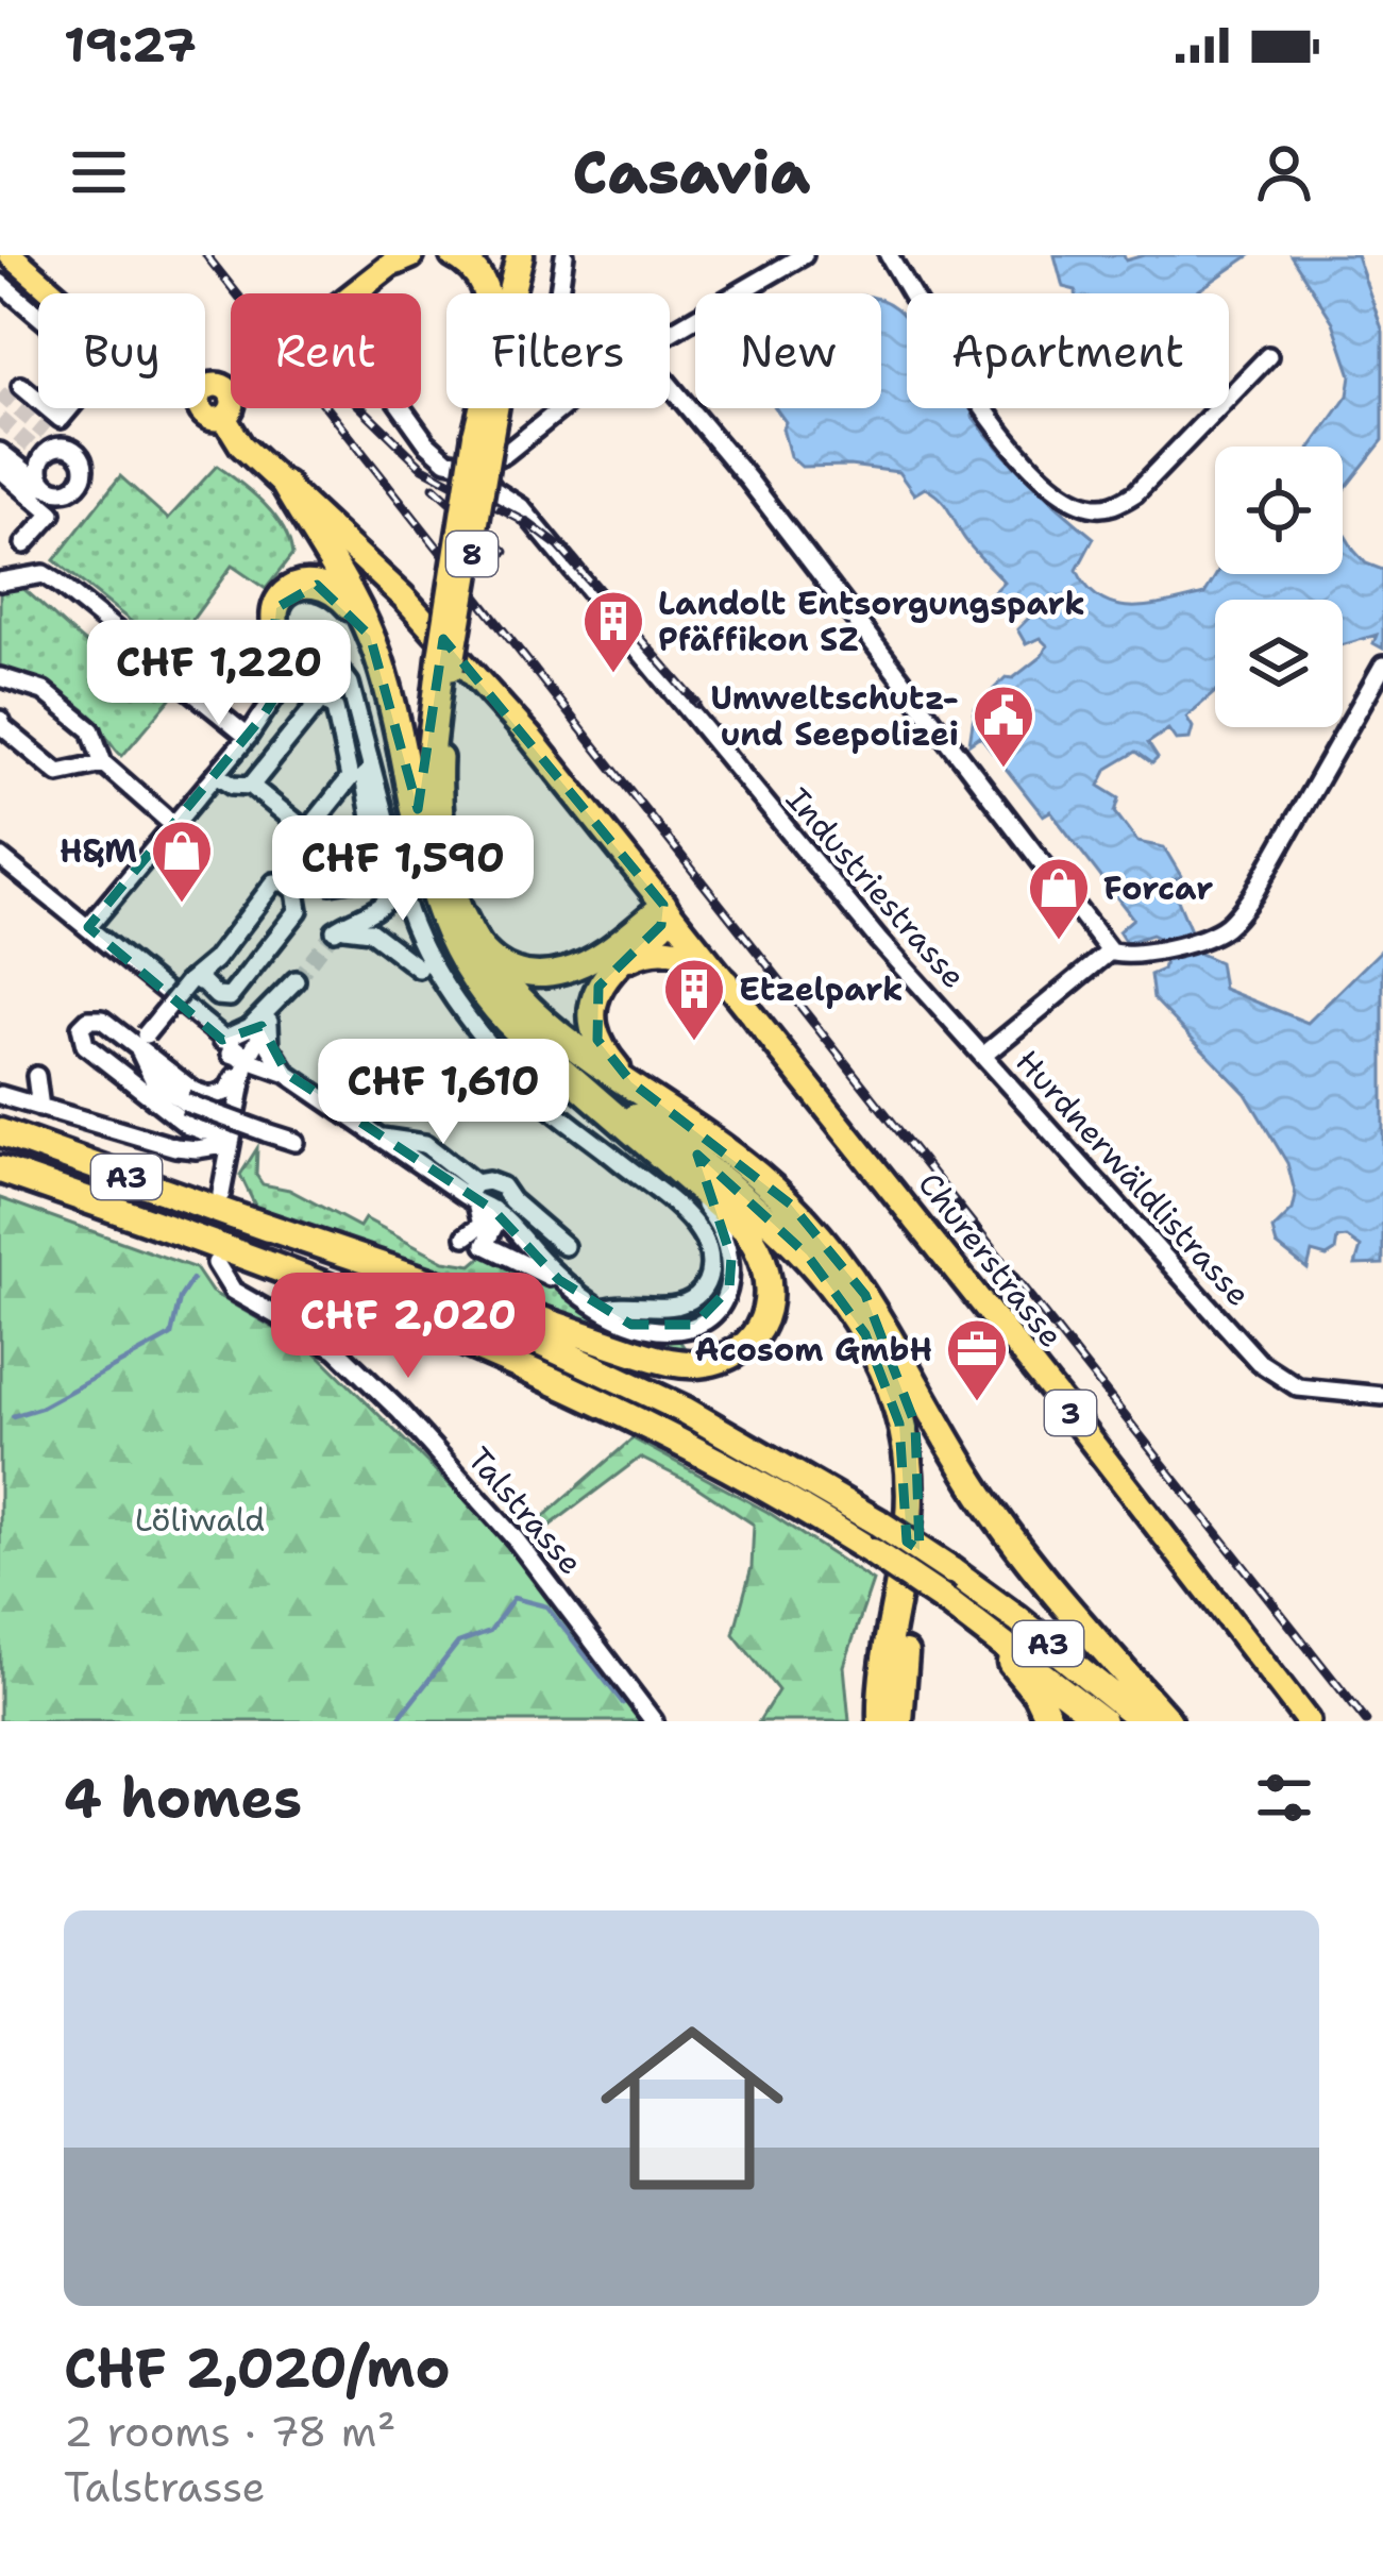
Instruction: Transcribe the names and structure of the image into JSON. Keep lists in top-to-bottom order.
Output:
{
  "streets": {
    "highway": ["A3"],
    "main road": ["Churerstrasse", "3"],
    "street": ["Industriestrasse", "Hurdnerwäldlistrasse", "Talstrasse"]
  },
  "crossings": [
    ["Industriestrasse", "Hurdnerwäldlistrasse"],
    ["Churerstrasse", "3"]
  ],
  "parks": ["Löliwald"],
  "places": {
    "building": ["Landolt Entsorgungspark Pfäffikon SZ", "Etzelpark"],
    "public building": ["Umweltschutz- und Seepolizei"],
    "shop": ["H&M", "Forcar"],
    "office": ["Acosom GmbH"]
  },
  "page": {
    "status": "19:27",
    "header": "Casavia",
    "chip": [
      "Buy",
      "Rent",
      "Filters",
      "New",
      "Apartment"
    ],
    "price": [
      "CHF 1,220",
      "CHF 1,590",
      "CHF 1,610",
      "CHF 2,020"
    ],
    "heading": "4 homes",
    "list": [
      {
        "name": "CHF 2,020/mo",
        "note": "2 rooms · 78 m² · Talstrasse"
      }
    ]
  }
}
